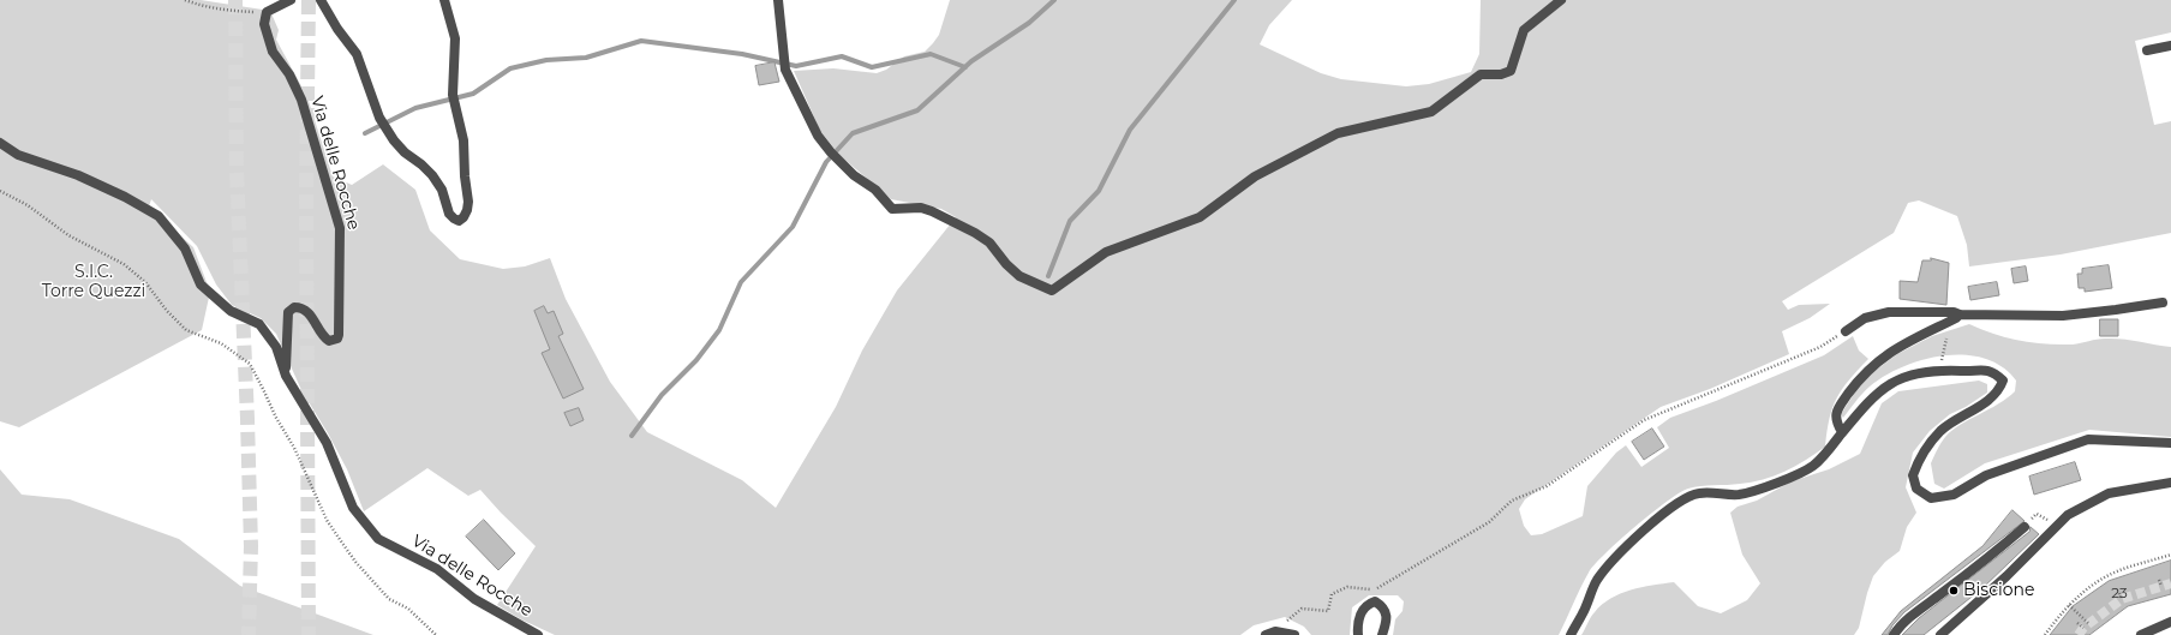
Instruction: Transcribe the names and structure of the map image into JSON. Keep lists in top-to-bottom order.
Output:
{
  "streets": {
    "street": ["Via delle Rocche"]
  },
  "parks": ["S.I.C. Torre Quezzi"],
  "places": ["Biscione"],
  "house_numbers": ["23"]
}
